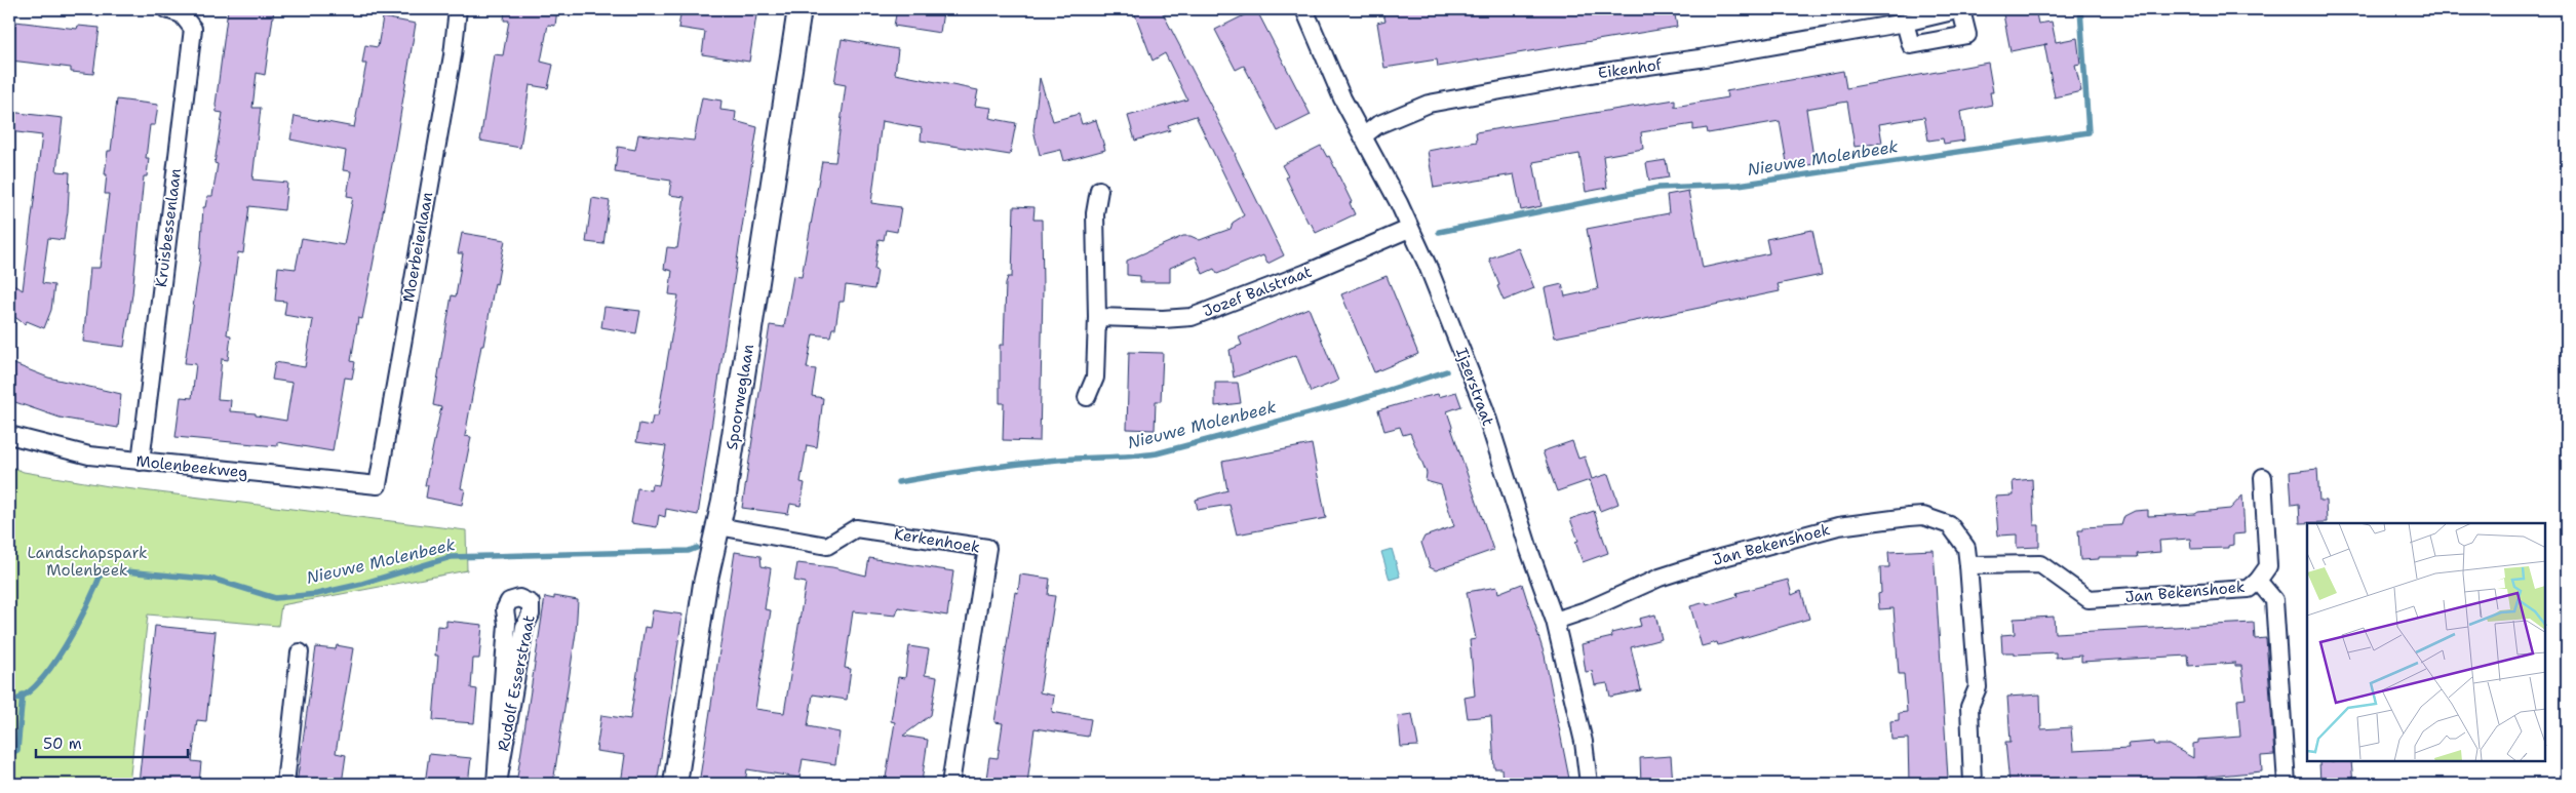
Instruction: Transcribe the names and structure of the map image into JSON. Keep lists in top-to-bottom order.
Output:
{
  "streets": {
    "street": [
      "Eikenhof",
      "Kruisbessenlaan",
      "Moerbeienlaan",
      "Jozef Balstraat",
      "Ijzerstraat",
      "Spoorweglaan",
      "Molenbeekweg",
      "Kerkenhoek",
      "Jan Bekenshoek",
      "Rudolf Esserstraat"
    ]
  },
  "crossings": [
    ["Eikenhof", "Ijzerstraat"],
    ["Kruisbessenlaan", "Molenbeekweg"],
    ["Moerbeienlaan", "Molenbeekweg"],
    ["Jozef Balstraat", "Ijzerstraat"],
    ["Ijzerstraat", "Jan Bekenshoek"],
    ["Spoorweglaan", "Kerkenhoek"]
  ],
  "water": ["Nieuwe Molenbeek"],
  "parks": ["Landschapspark Molenbeek"],
  "scale_bar": "50 m"
}
